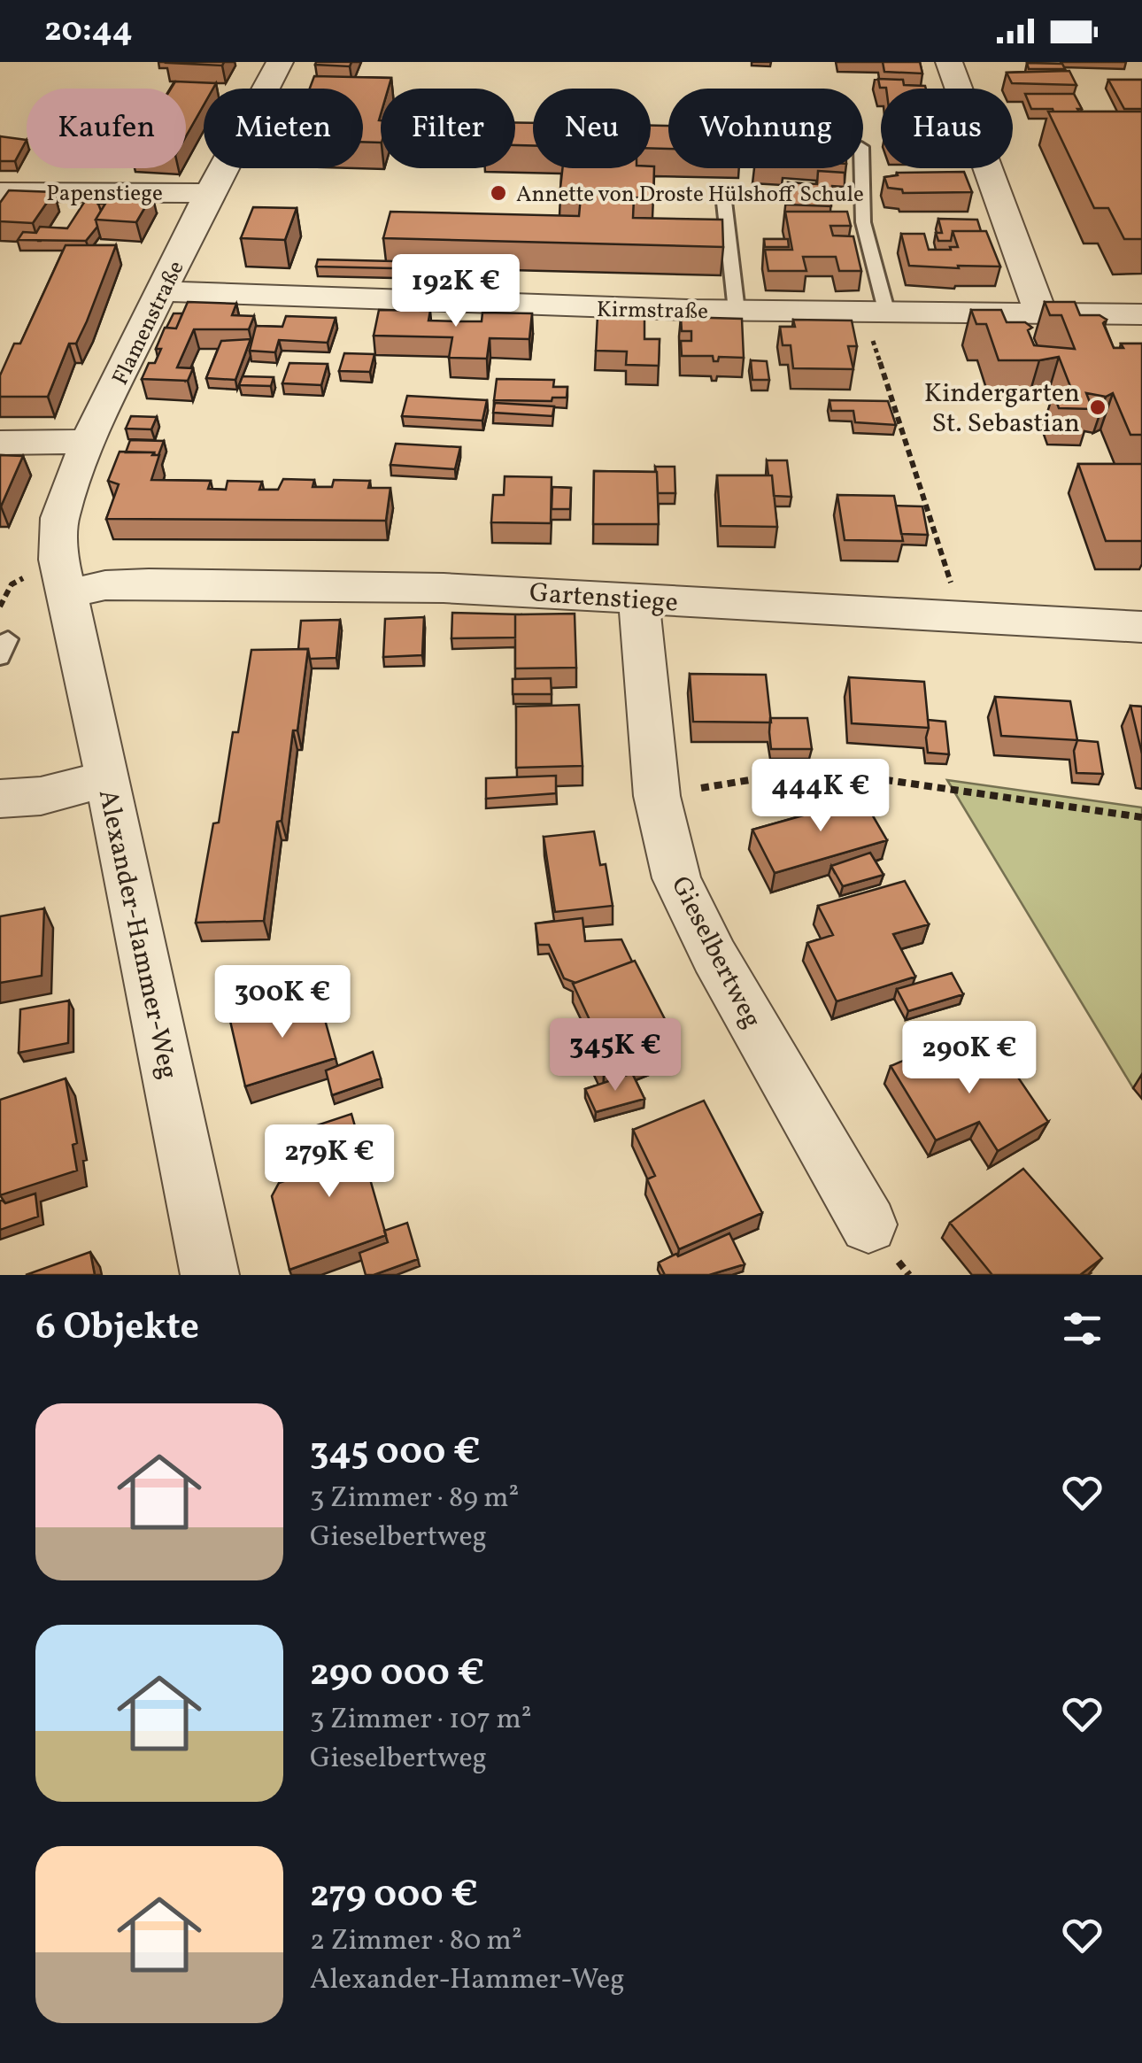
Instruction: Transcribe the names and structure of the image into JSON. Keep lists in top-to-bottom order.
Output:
{
  "streets": {
    "street": [
      "Papenstiege",
      "Kirmstraße",
      "Flamenstraße",
      "Gartenstiege",
      "Alexander-Hammer-Weg",
      "Gieselbertweg"
    ]
  },
  "crossings": [
    ["Papenstiege", "Flamenstraße"],
    ["Kirmstraße", "Flamenstraße"],
    ["Flamenstraße", "Gartenstiege"],
    ["Flamenstraße", "Alexander-Hammer-Weg"],
    ["Gartenstiege", "Alexander-Hammer-Weg"],
    ["Gartenstiege", "Gieselbertweg"]
  ],
  "places": ["Annette von Droste Hülshoff Schule", "Kindergarten St. Sebastian"],
  "page": {
    "status": "20:44",
    "chip": [
      "Kaufen",
      "Mieten",
      "Filter",
      "Neu",
      "Wohnung",
      "Haus"
    ],
    "price": [
      "192K €",
      "444K €",
      "300K €",
      "345K €",
      "290K €",
      "279K €"
    ],
    "heading": "6 Objekte",
    "list": [
      {
        "name": "345 000 €",
        "note": "3 Zimmer · 89 m² · Gieselbertweg"
      },
      {
        "name": "290 000 €",
        "note": "3 Zimmer · 107 m² · Gieselbertweg"
      },
      {
        "name": "279 000 €",
        "note": "2 Zimmer · 80 m² · Alexander-Hammer-Weg"
      }
    ]
  }
}
